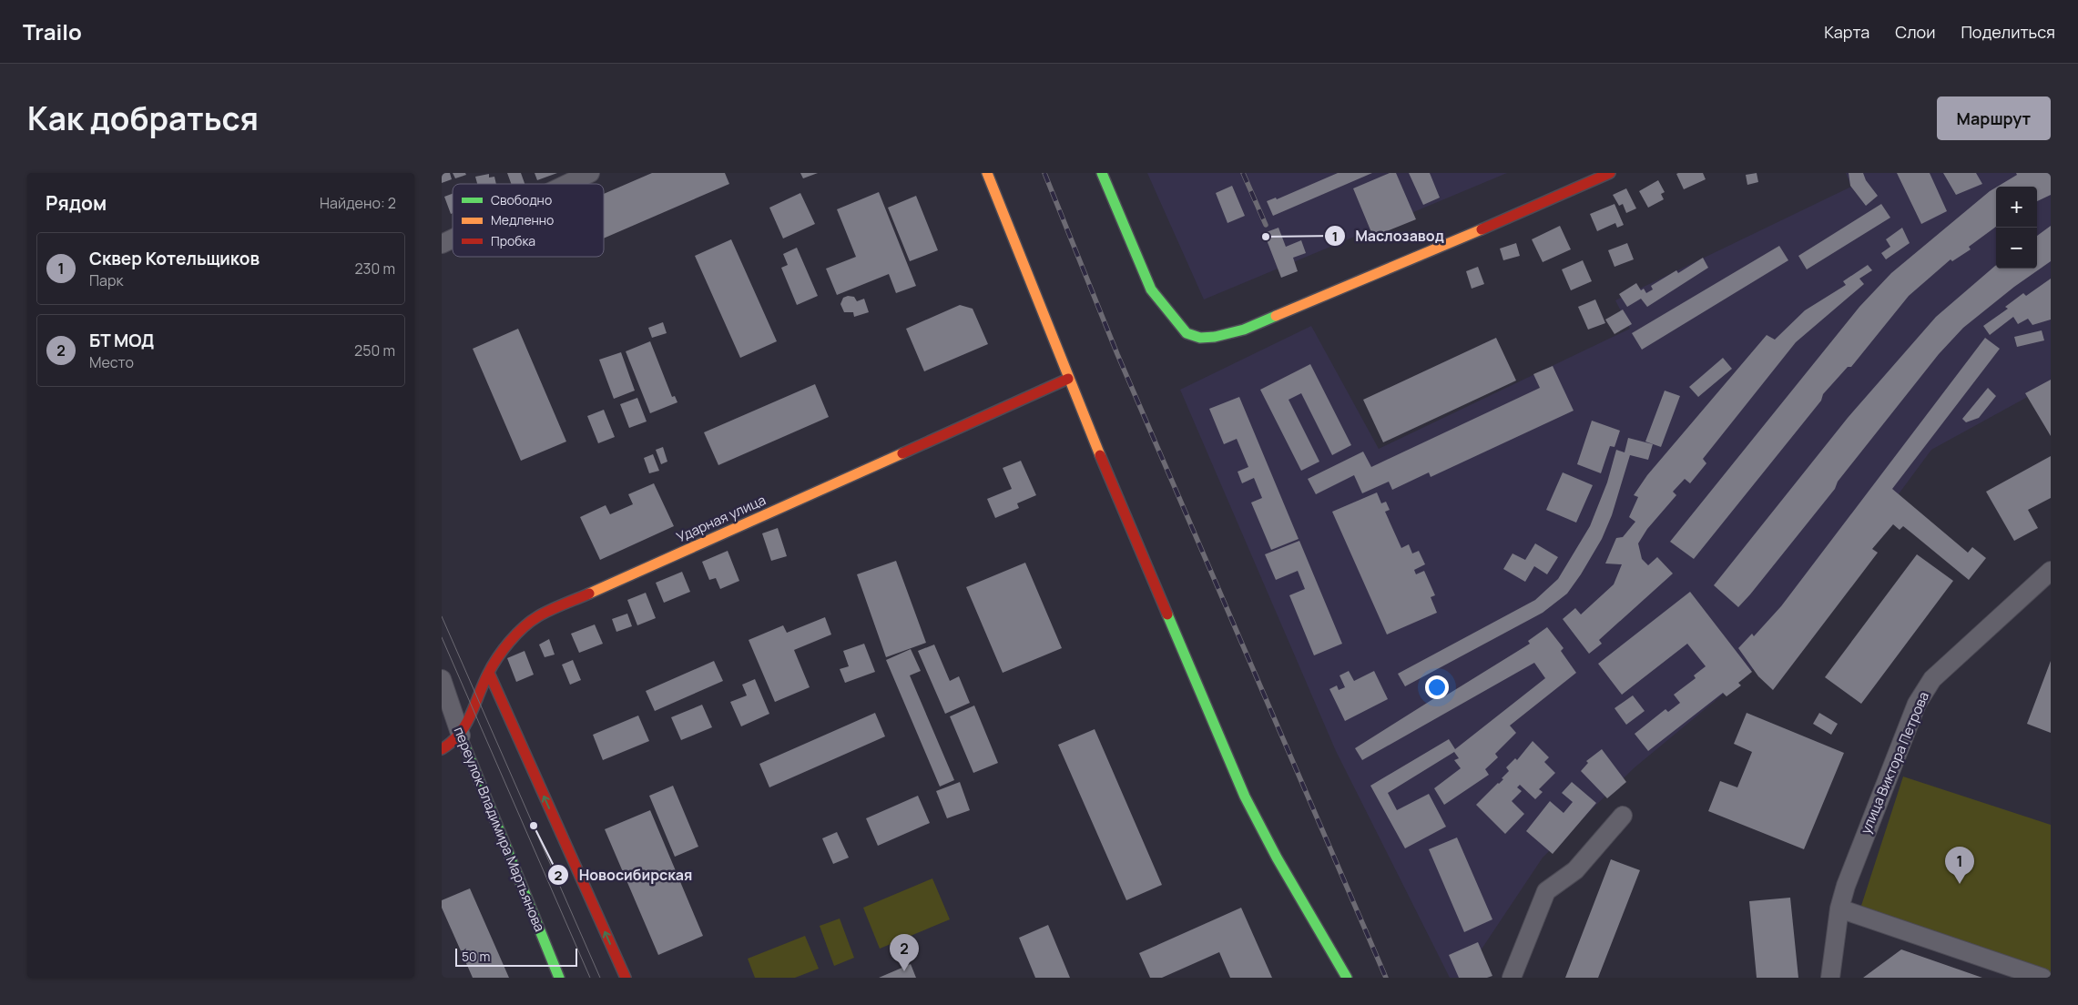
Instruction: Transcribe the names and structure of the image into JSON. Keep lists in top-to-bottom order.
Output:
{
  "streets": {
    "street": ["Ударная улица", "улица Виктора Петрова", "переулок Владимира Мартьянова"]
  },
  "crossings": [
    ["Ударная улица", "переулок Владимира Мартьянова"]
  ],
  "places": ["Маслозавод", "Новосибирская"],
  "legend": ["Свободно", "Медленно", "Пробка"],
  "scale_bar": "50 m",
  "page": {
    "header": "Trailo",
    "nav": ["Карта", "Слои", "Поделиться"],
    "title": "Как добраться",
    "buttons": "Маршрут",
    "heading": ["Рядом", "Найдено: 2"],
    "map_buttons": ["+", "−"],
    "list": [
      {
        "mark": "1",
        "name": "Сквер Котельщиков",
        "note": "Парк",
        "value": "230 m"
      },
      {
        "mark": "2",
        "name": "БТ МОД",
        "note": "Место",
        "value": "250 m"
      }
    ],
    "pins": ["1", "2"],
    "scale": "50 m"
  }
}
